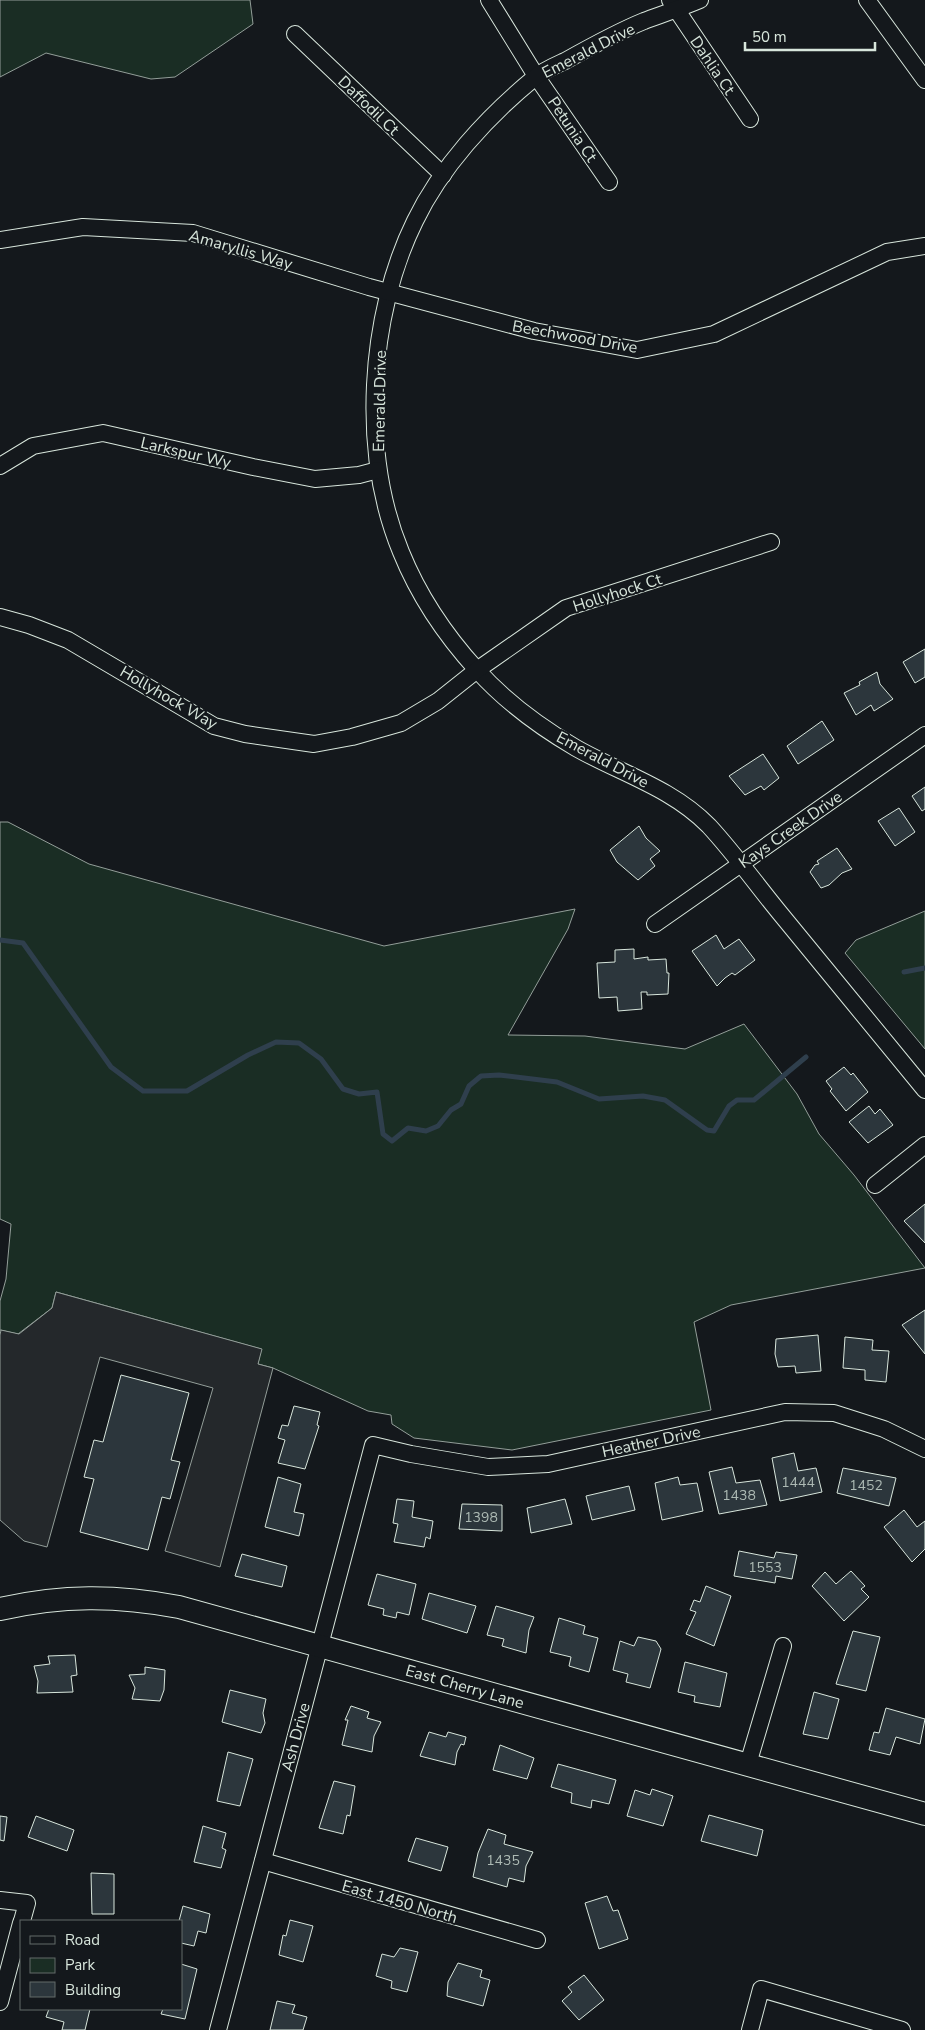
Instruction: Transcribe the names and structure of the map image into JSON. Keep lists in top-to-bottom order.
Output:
{
  "streets": {
    "street": [
      "Emerald Drive",
      "Dahlia Ct",
      "Daffodil Ct",
      "Petunia Ct",
      "Amaryllis Way",
      "Beechwood Drive",
      "Larkspur Wy",
      "Hollyhock Ct",
      "Hollyhock Way",
      "Kays Creek Drive",
      "Heather Drive",
      "East Cherry Lane",
      "Ash Drive",
      "East 1450 North"
    ]
  },
  "crossings": [
    ["Emerald Drive", "Dahlia Ct"],
    ["Emerald Drive", "Daffodil Ct"],
    ["Emerald Drive", "Petunia Ct"],
    ["Emerald Drive", "Amaryllis Way"],
    ["Emerald Drive", "Beechwood Drive"],
    ["Emerald Drive", "Larkspur Wy"],
    ["Emerald Drive", "Hollyhock Ct"],
    ["Emerald Drive", "Hollyhock Way"],
    ["Emerald Drive", "Kays Creek Drive"],
    ["Amaryllis Way", "Beechwood Drive"],
    ["Hollyhock Ct", "Hollyhock Way"],
    ["Heather Drive", "Ash Drive"],
    ["East Cherry Lane", "Ash Drive"],
    ["Ash Drive", "East 1450 North"]
  ],
  "house_numbers": [
    "1444",
    "1452",
    "1438",
    "1398",
    "1553",
    "1435"
  ],
  "legend": ["Road", "Park", "Building"],
  "scale_bar": "50 m"
}
